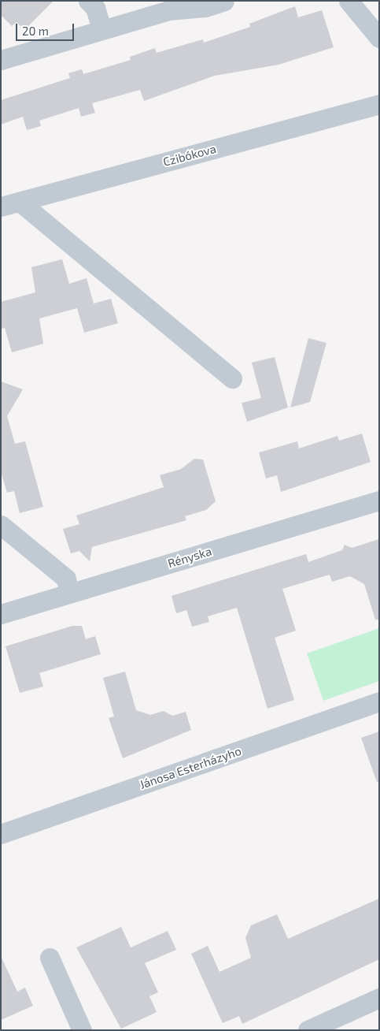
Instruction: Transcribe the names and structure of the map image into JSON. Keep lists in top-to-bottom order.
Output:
{
  "streets": {
    "street": ["Czibókova", "Rényska", "Jánosa Esterházyho"]
  },
  "scale_bar": "20 m"
}
